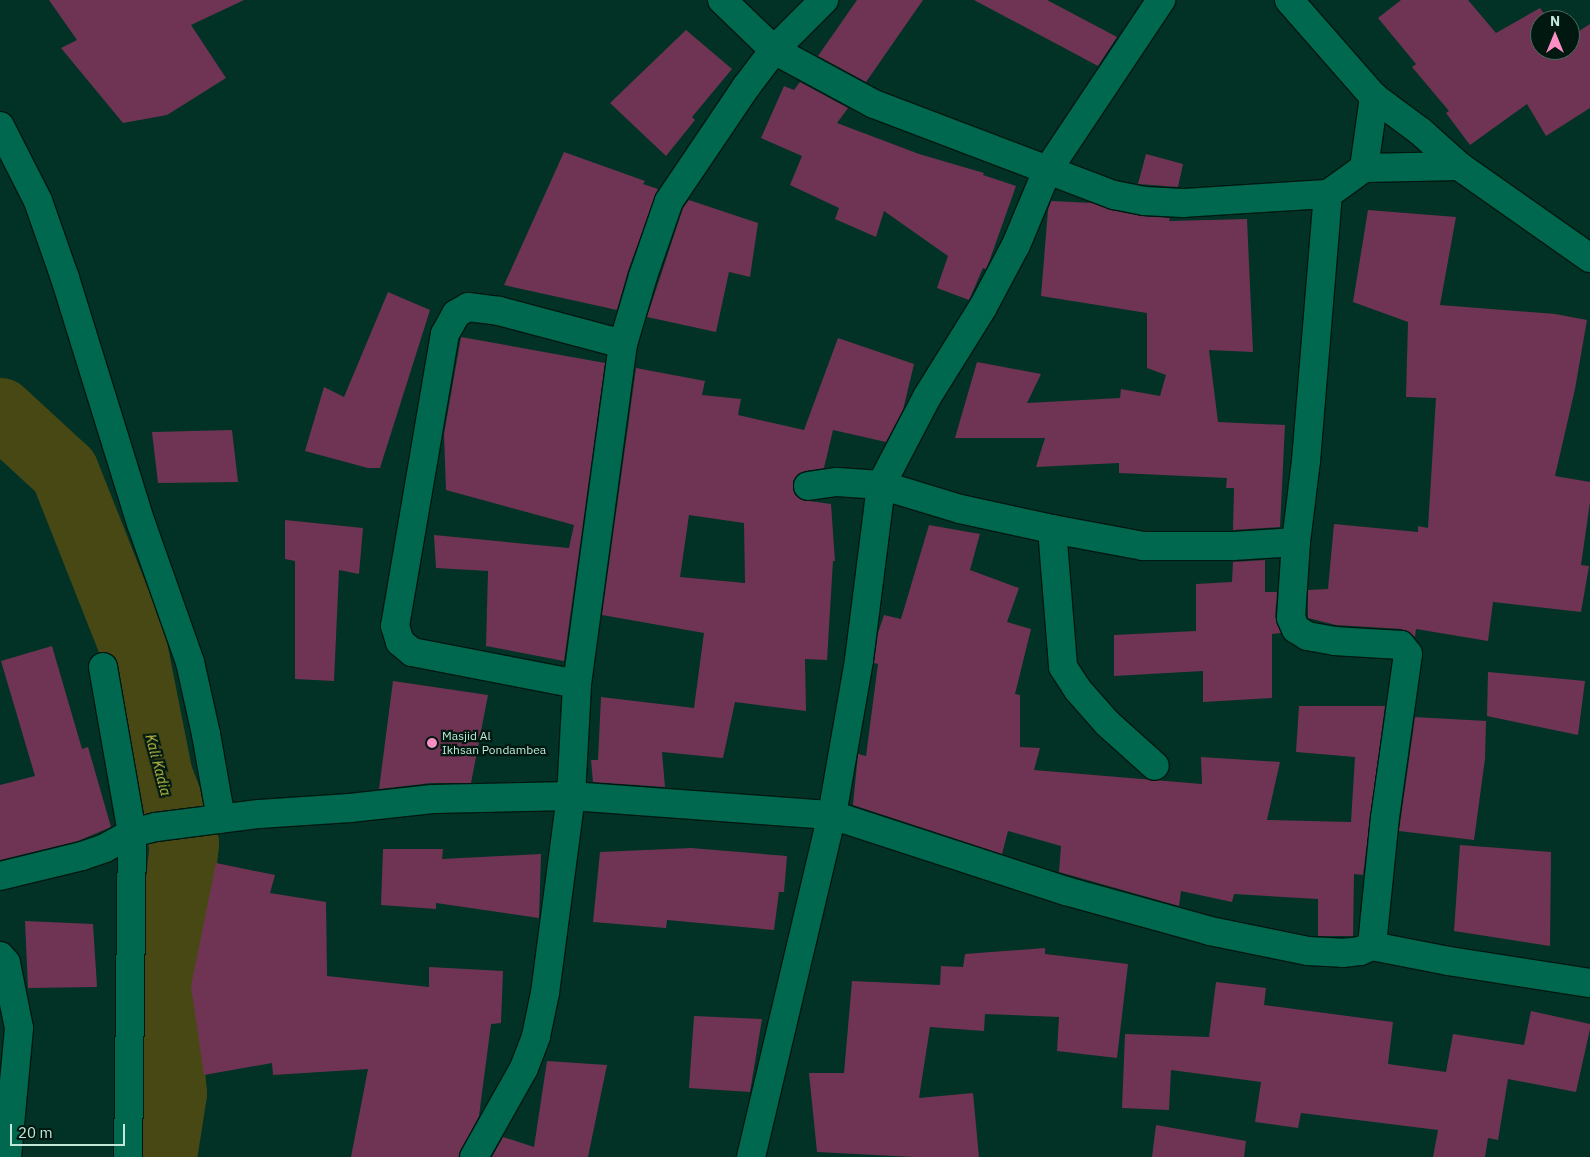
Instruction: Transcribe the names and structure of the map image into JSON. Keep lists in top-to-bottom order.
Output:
{
  "water": ["Kali Kadia"],
  "places": ["Masjid Al Ikhsan Pondambea"],
  "scale_bar": "20 m",
  "north": "top"
}
